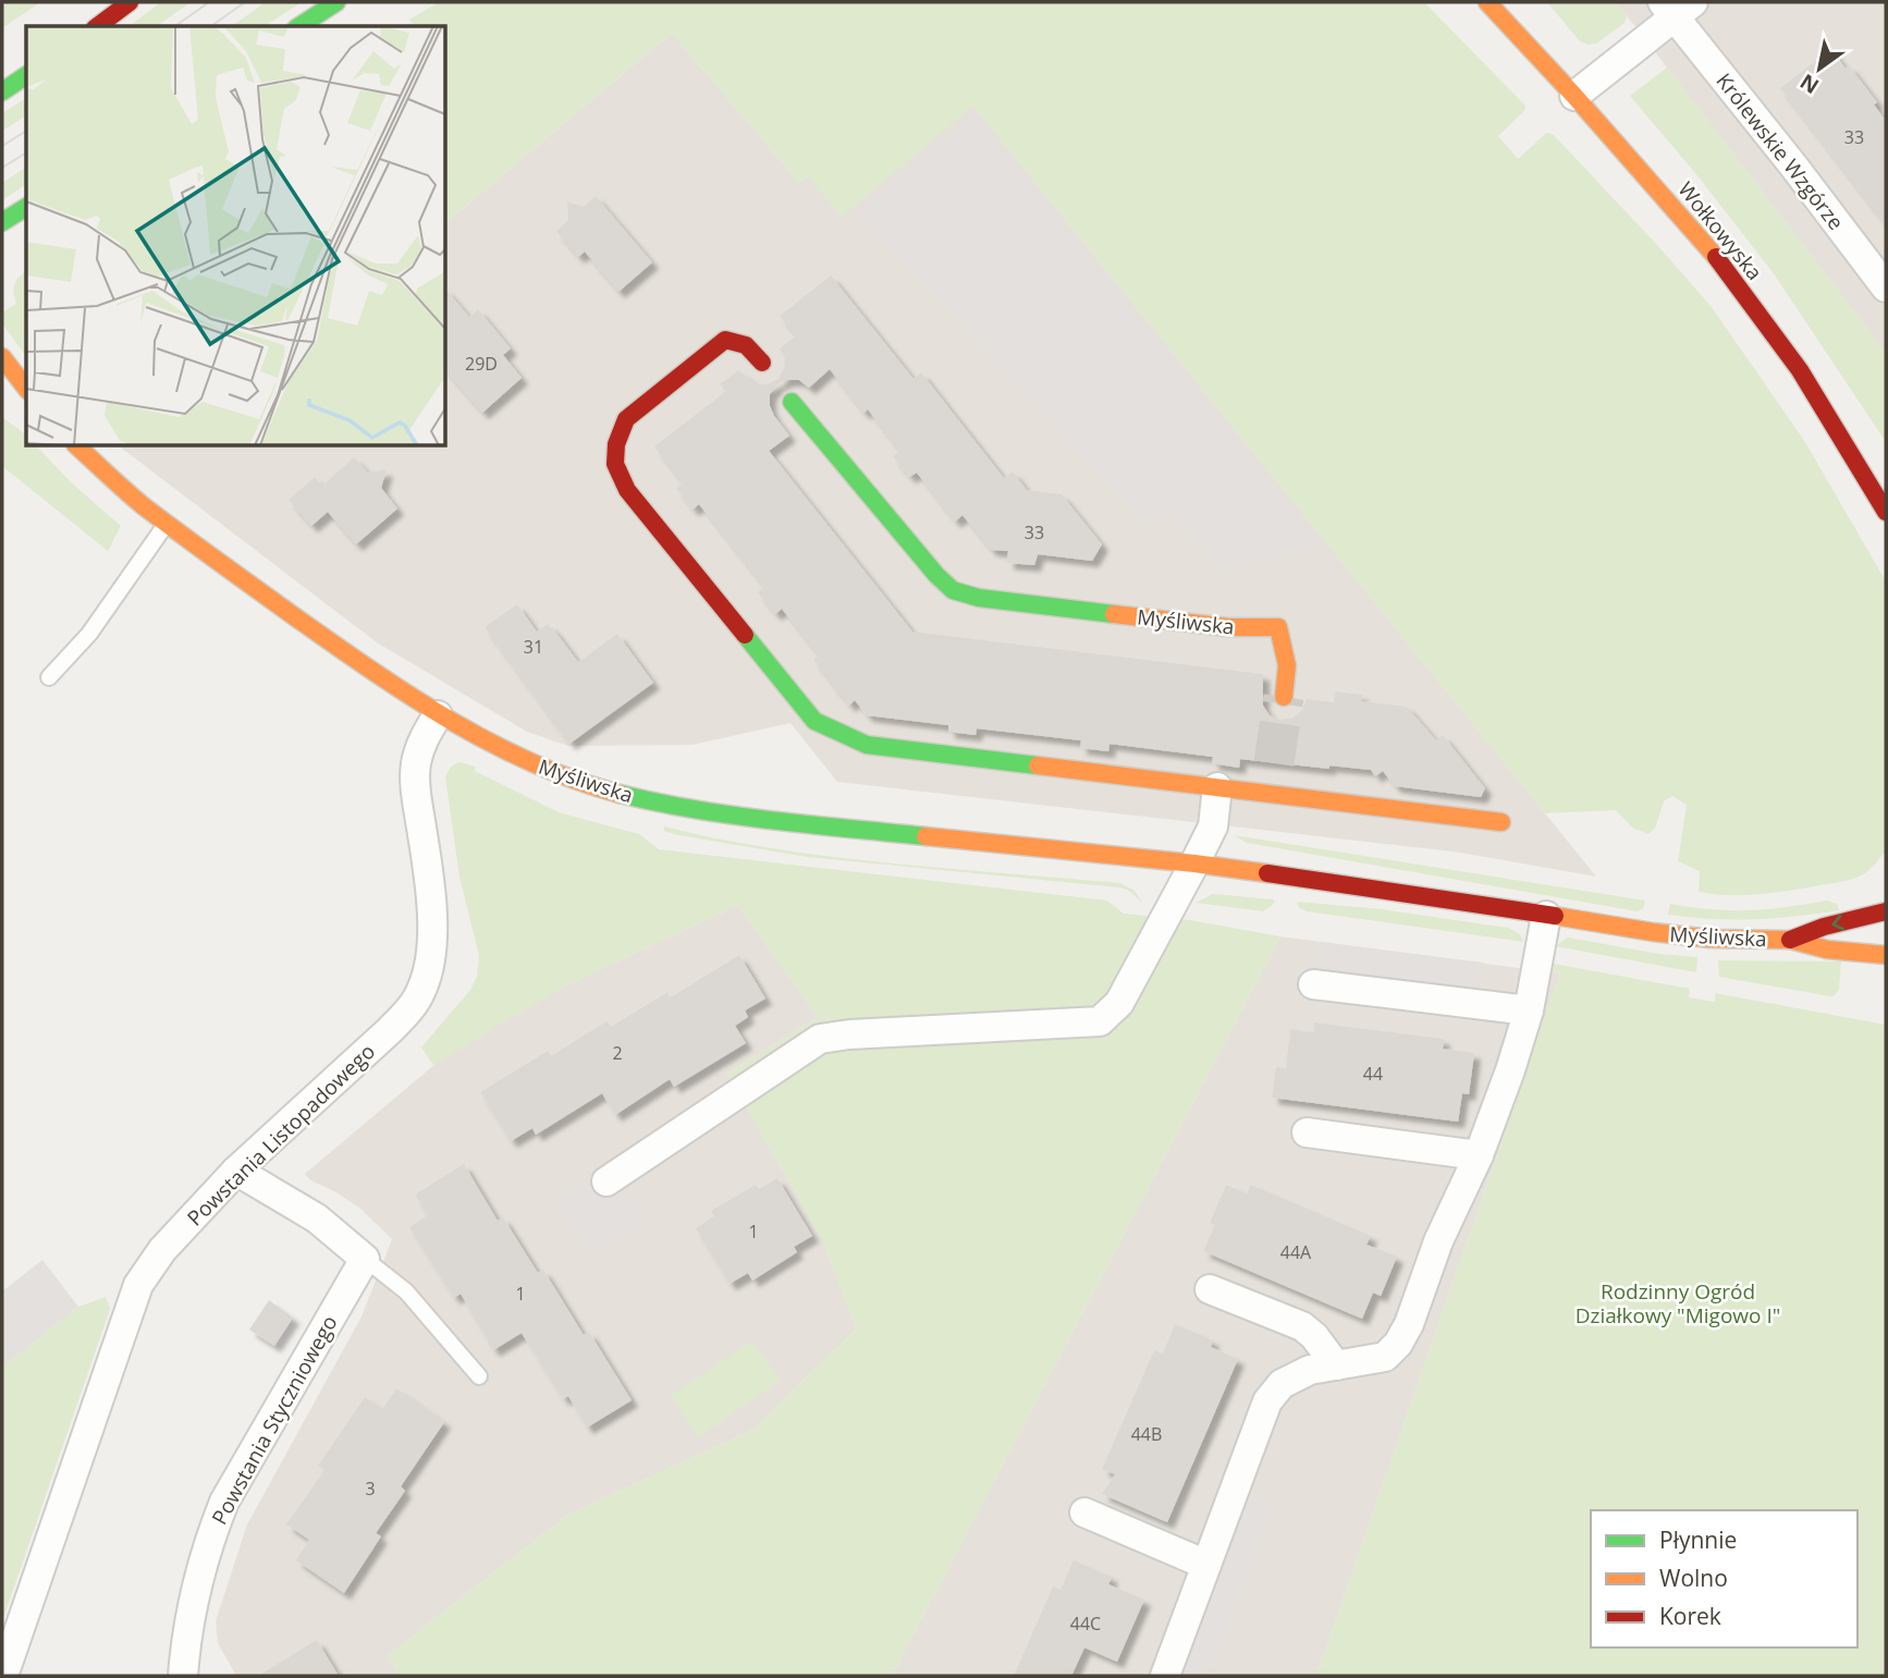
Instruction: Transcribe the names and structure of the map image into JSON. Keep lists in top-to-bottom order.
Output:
{
  "streets": {
    "street": [
      "Królewskie Wzgórze",
      "Wołkowyska",
      "Myśliwska",
      "Powstania Listopadowego",
      "Powstania Styczniowego"
    ]
  },
  "crossings": [
    ["Królewskie Wzgórze", "Wołkowyska"],
    ["Myśliwska", "Powstania Listopadowego"]
  ],
  "parks": ["Rodzinny Ogród Działkowy \"Migowo I\""],
  "house_numbers": [
    "33",
    "29D",
    "33",
    "31",
    "2",
    "44",
    "1",
    "44A",
    "1",
    "44B",
    "3",
    "44C"
  ],
  "legend": ["Płynnie", "Wolno", "Korek"],
  "north": "bottom left"
}
